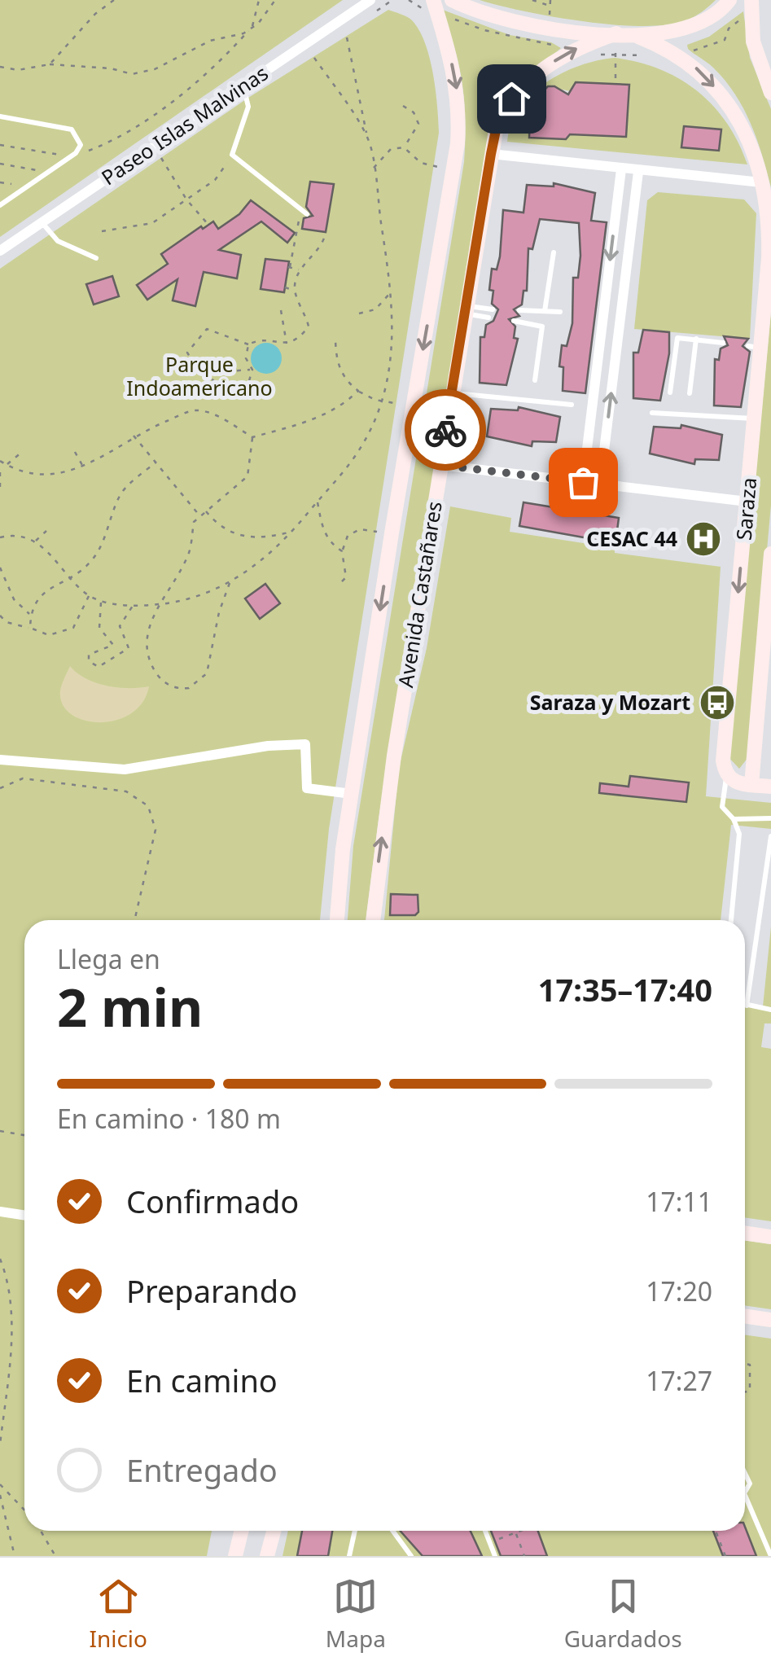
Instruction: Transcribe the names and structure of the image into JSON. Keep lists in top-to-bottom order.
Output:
{
  "streets": {
    "main road": ["Saraza", "Avenida Castañares"],
    "street": ["Paseo Islas Malvinas"]
  },
  "parks": ["Parque Indoamericano"],
  "places": {
    "hospital": ["CESAC 44"],
    "bus stop": ["Saraza y Mozart"]
  },
  "page": {
    "heading": ["2 min", "Llega en", "17:35–17:40"],
    "bar": "En camino · 180 m",
    "list": [
      ["Confirmado", "17:11"],
      ["Preparando", "17:20"],
      ["En camino", "17:27"],
      "Entregado"
    ],
    "tabs": ["Inicio", "Mapa", "Guardados"]
  }
}
